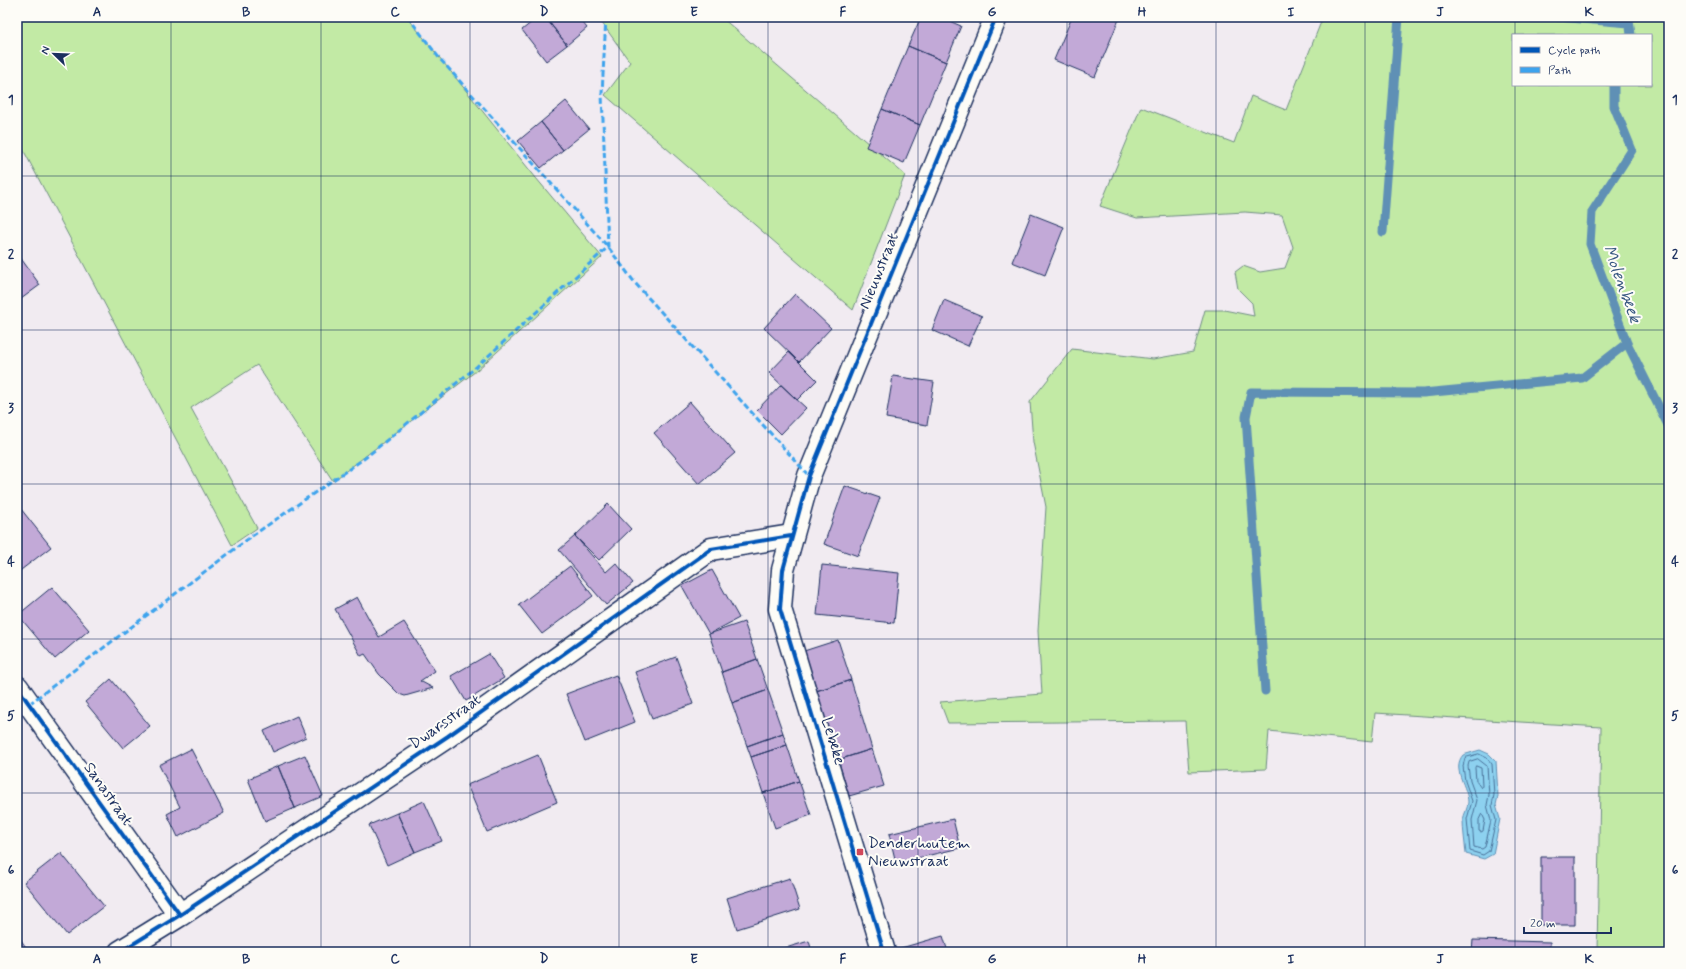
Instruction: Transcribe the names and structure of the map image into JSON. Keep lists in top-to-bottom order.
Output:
{
  "streets": {
    "street": [
      "Nieuwstraat",
      "Dwarsstraat",
      "Lebeke",
      "Sanastraat"
    ]
  },
  "crossings": [
    ["Nieuwstraat", "Dwarsstraat"],
    ["Nieuwstraat", "Lebeke"],
    ["Dwarsstraat", "Lebeke"],
    ["Dwarsstraat", "Sanastraat"]
  ],
  "water": ["Molenbeek"],
  "places": {
    "transit": ["Denderhoutem Nieuwstraat"]
  },
  "legend": ["Cycle path", "Path"],
  "scale_bar": "20 m",
  "north": "top left",
  "grid": {
    "columns": [
      "A",
      "B",
      "C",
      "D",
      "E",
      "F",
      "G",
      "H",
      "I",
      "J",
      "K"
    ],
    "rows": [
      "1",
      "2",
      "3",
      "4",
      "5",
      "6"
    ]
  }
}
